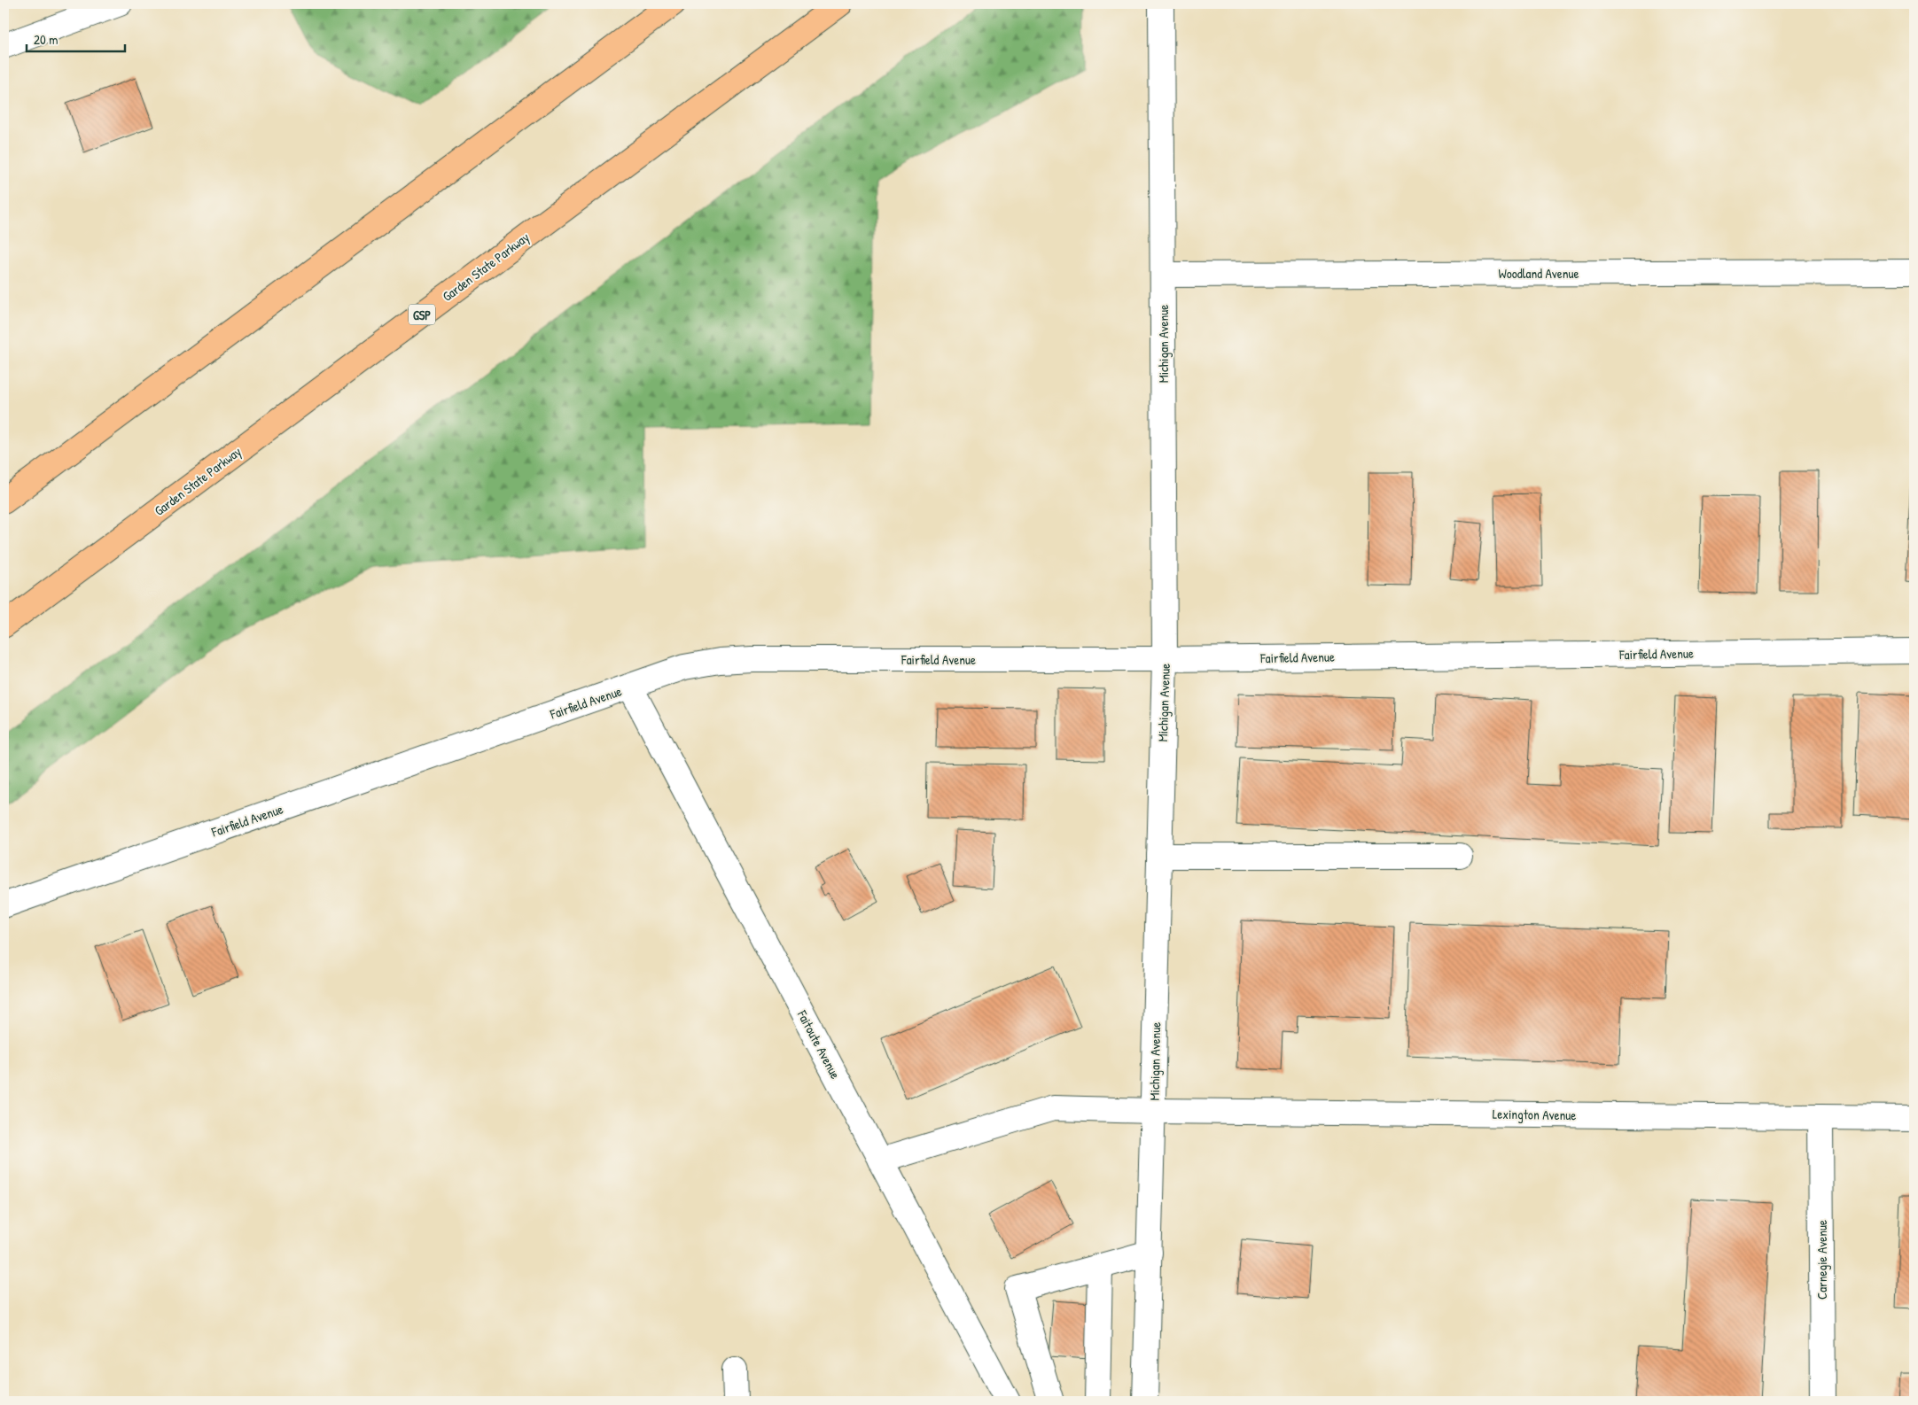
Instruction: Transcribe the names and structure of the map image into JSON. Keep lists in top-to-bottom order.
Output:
{
  "streets": {
    "highway": ["Garden State Parkway", "GSP"],
    "street": [
      "Woodland Avenue",
      "Michigan Avenue",
      "Fairfield Avenue",
      "Faitoute Avenue",
      "Lexington Avenue",
      "Carnegie Avenue"
    ]
  },
  "crossings": [
    ["Woodland Avenue", "Michigan Avenue"],
    ["Michigan Avenue", "Fairfield Avenue"],
    ["Michigan Avenue", "Lexington Avenue"],
    ["Fairfield Avenue", "Faitoute Avenue"],
    ["Faitoute Avenue", "Lexington Avenue"],
    ["Lexington Avenue", "Carnegie Avenue"]
  ],
  "scale_bar": "20 m"
}
